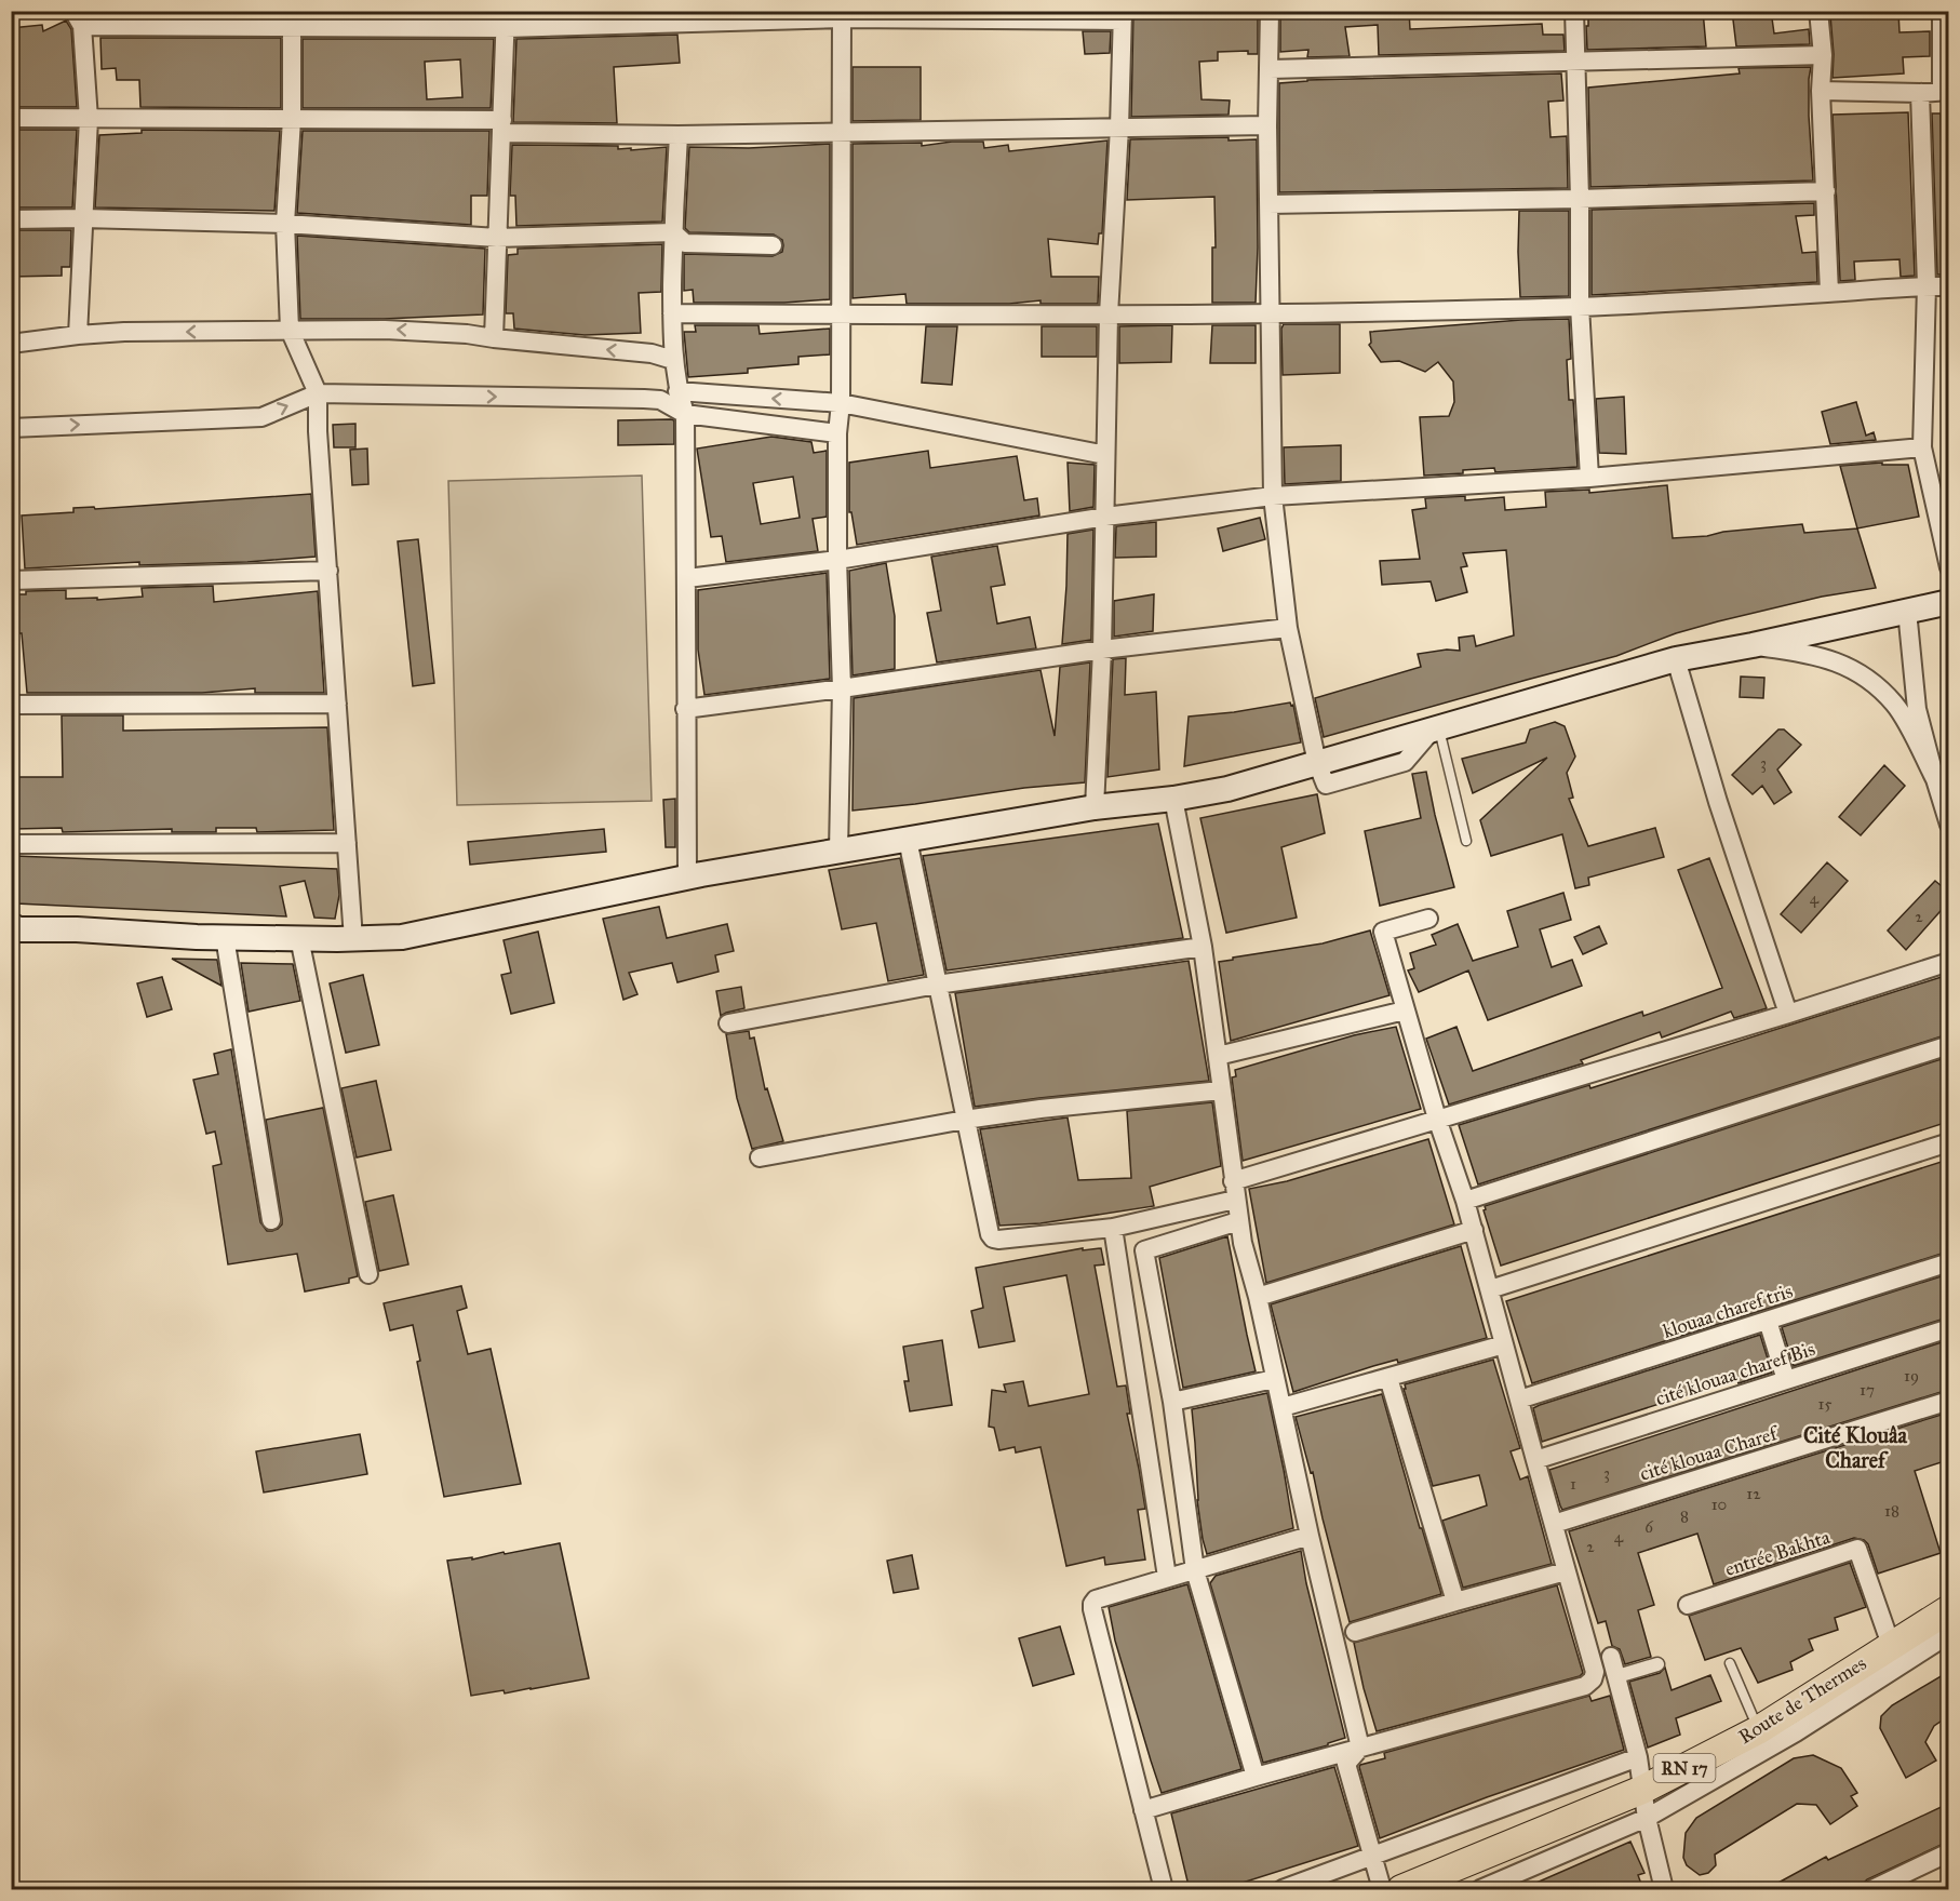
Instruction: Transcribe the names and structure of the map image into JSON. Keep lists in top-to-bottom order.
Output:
{
  "streets": {
    "main road": ["Route de Thermes", "RN 17"],
    "street": [
      "klouaa charef tris",
      "cité klouaa charef Bis",
      "cité klouaa Charef",
      "entrée Bakhta"
    ]
  },
  "crossings": [
    ["entrée Bakhta", "Route de Thermes"]
  ],
  "districts": ["Cité Klouâa Charef"],
  "house_numbers": [
    "3",
    "4",
    "2",
    "19",
    "17",
    "15",
    "3",
    "1",
    "12",
    "10",
    "18",
    "8",
    "6",
    "4",
    "2"
  ]
}
